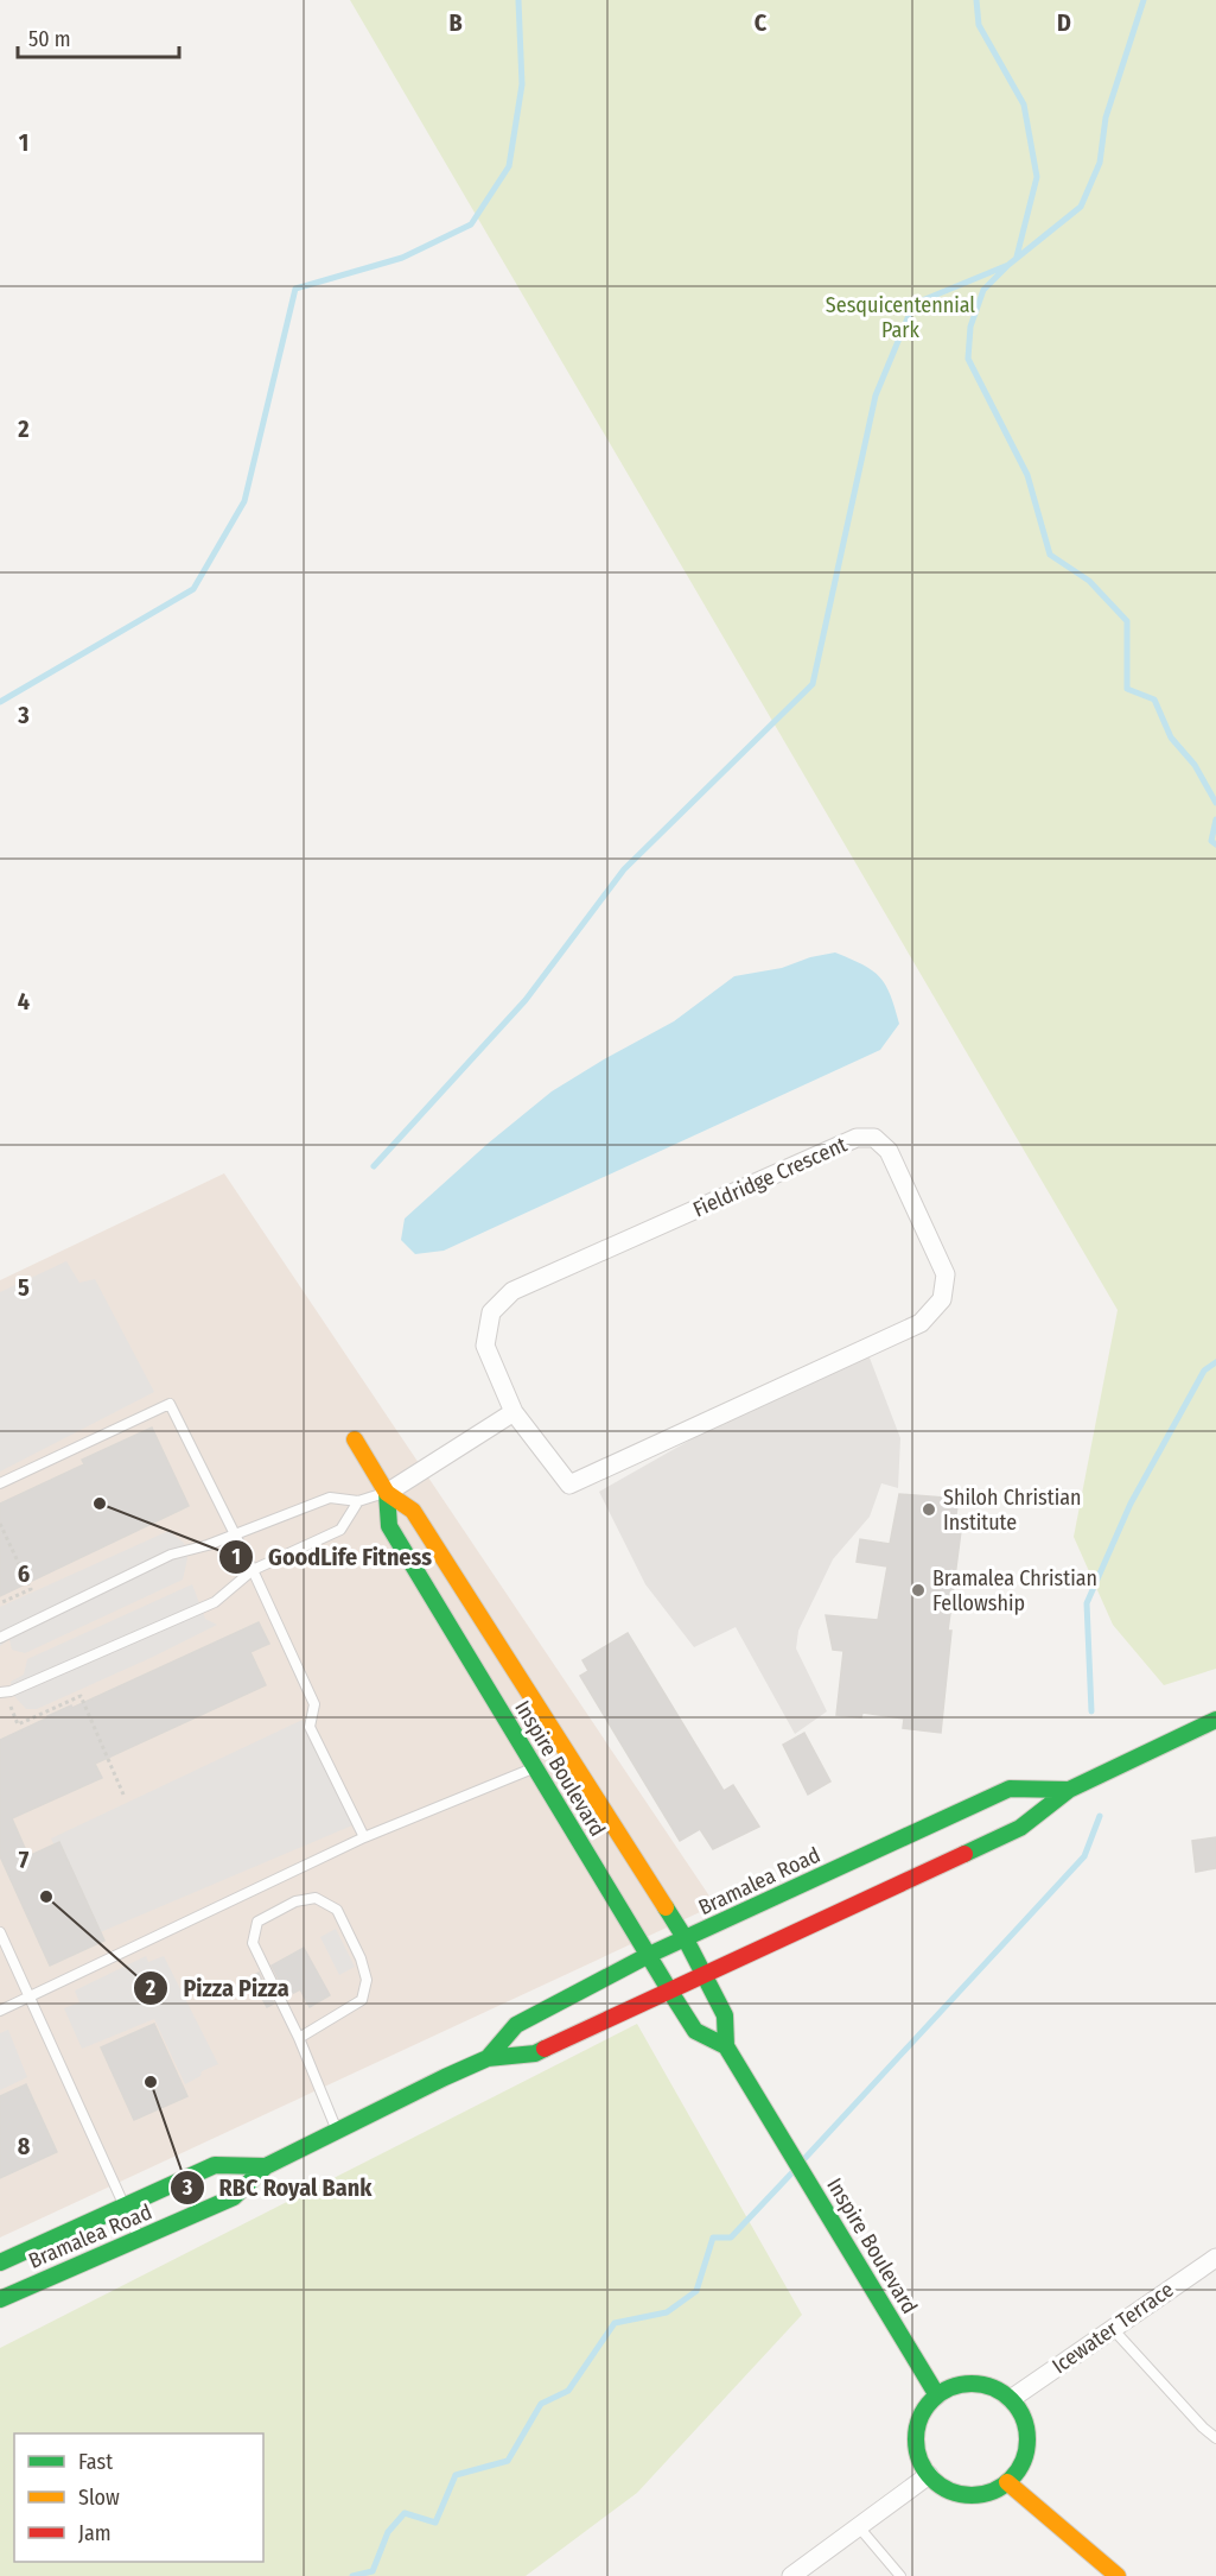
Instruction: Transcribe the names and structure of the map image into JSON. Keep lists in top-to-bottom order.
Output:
{
  "streets": {
    "main road": ["Inspire Boulevard", "Bramalea Road"],
    "street": ["Fieldridge Crescent", "Icewater Terrace"]
  },
  "crossings": [
    ["Inspire Boulevard", "Bramalea Road"],
    ["Inspire Boulevard", "Icewater Terrace"]
  ],
  "parks": ["Sesquicentennial Park"],
  "places": [
    "GoodLife Fitness",
    "Shiloh Christian Institute",
    "Bramalea Christian Fellowship",
    "Pizza Pizza",
    "RBC Royal Bank"
  ],
  "legend": ["Fast", "Slow", "Jam"],
  "scale_bar": "50 m",
  "grid": {
    "columns": ["B", "C", "D"],
    "rows": [
      "1",
      "2",
      "3",
      "4",
      "5",
      "6",
      "7",
      "8"
    ]
  }
}
